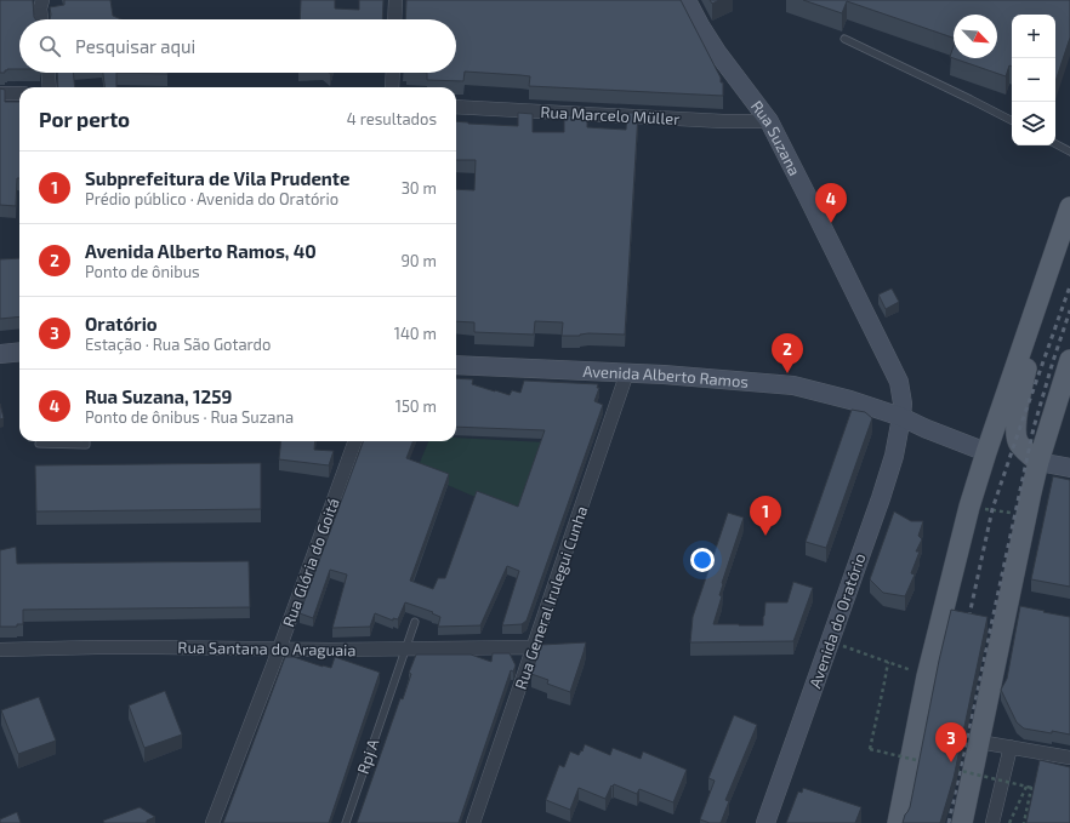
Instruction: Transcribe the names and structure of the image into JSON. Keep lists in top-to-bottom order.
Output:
{
  "streets": {
    "main road": ["Rua Suzana", "Avenida Alberto Ramos", "Avenida do Oratório"],
    "street": [
      "Rua Marcelo Müller",
      "Rua Glória do Goitá",
      "Rua General Irulegui Cunha",
      "Rua Santana do Araguaia"
    ],
    "lane": ["Rpj A"]
  },
  "crossings": [
    ["Rua Marcelo Müller", "Rua Suzana"],
    ["Rua Suzana", "Avenida Alberto Ramos"],
    ["Rua Suzana", "Avenida do Oratório"],
    ["Avenida Alberto Ramos", "Rua General Irulegui Cunha"],
    ["Avenida Alberto Ramos", "Avenida do Oratório"],
    ["Rua Glória do Goitá", "Rua Santana do Araguaia"],
    ["Rua General Irulegui Cunha", "Rua Santana do Araguaia"],
    ["Rua Santana do Araguaia", "Rpj A"]
  ],
  "north": "bottom right",
  "page": {
    "map_buttons": ["+", "−"],
    "search": "Pesquisar aqui",
    "heading": ["Por perto", "4 resultados"],
    "list": [
      {
        "mark": "1",
        "name": "Subprefeitura de Vila Prudente",
        "note": "Prédio público · Avenida do Oratório",
        "value": "30 m"
      },
      {
        "mark": "2",
        "name": "Avenida Alberto Ramos, 40",
        "note": "Ponto de ônibus",
        "value": "90 m"
      },
      {
        "mark": "3",
        "name": "Oratório",
        "note": "Estação · Rua São Gotardo",
        "value": "140 m"
      },
      {
        "mark": "4",
        "name": "Rua Suzana, 1259",
        "note": "Ponto de ônibus · Rua Suzana",
        "value": "150 m"
      }
    ],
    "pins": [
      "4",
      "2",
      "1",
      "3"
    ]
  }
}
